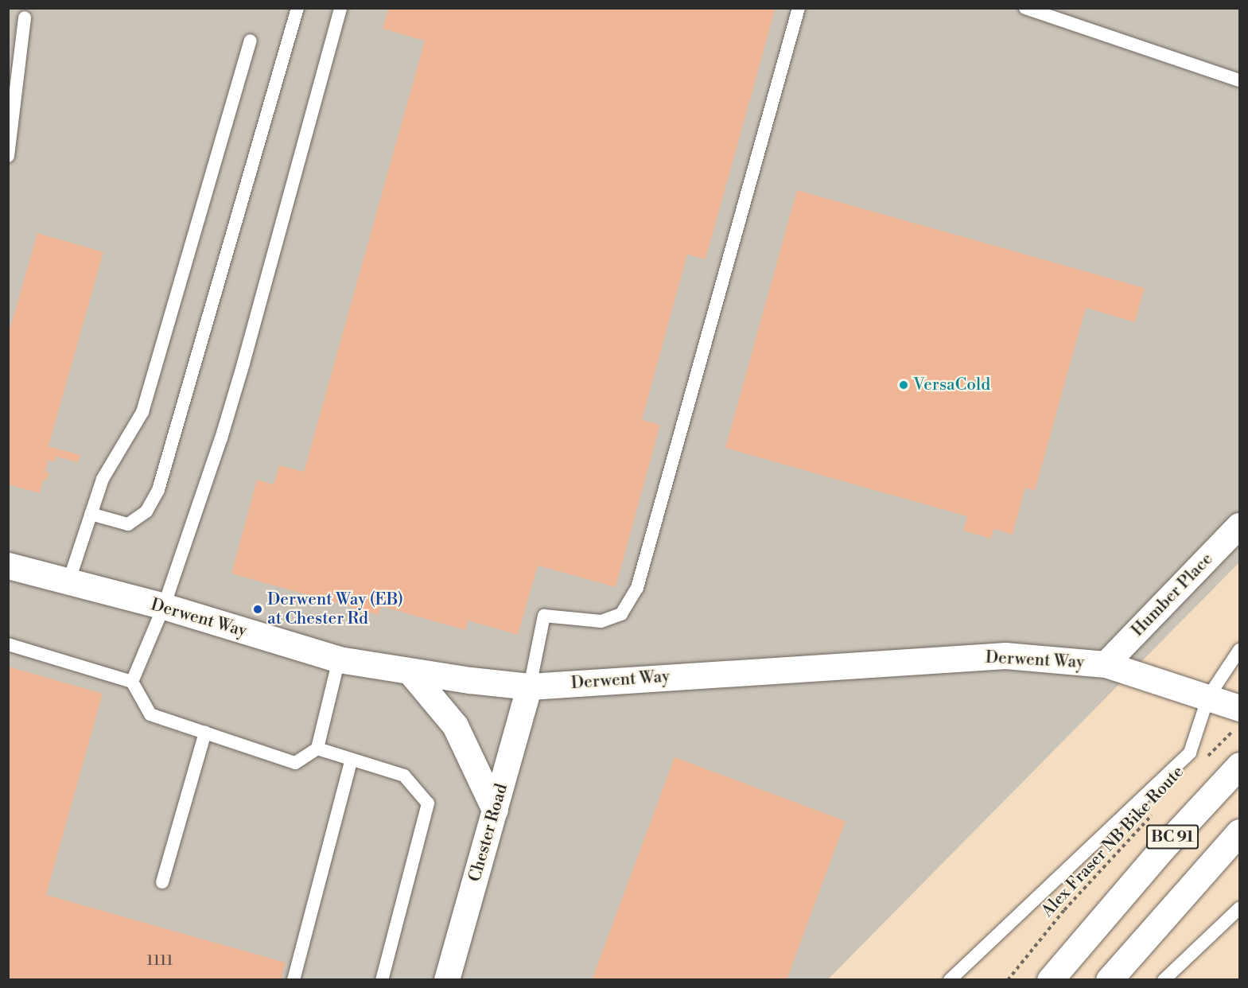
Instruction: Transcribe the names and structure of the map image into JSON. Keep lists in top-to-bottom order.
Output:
{
  "streets": {
    "main road": ["Derwent Way", "BC 91"],
    "street": ["Humber Place", "Chester Road"],
    "path": ["Alex Fraser NB Bike Route"]
  },
  "crossings": [
    ["Humber Place", "Derwent Way"],
    ["Derwent Way", "Chester Road"]
  ],
  "places": ["VersaCold", "Derwent Way (EB) at Chester Rd"],
  "house_numbers": ["1111"]
}
